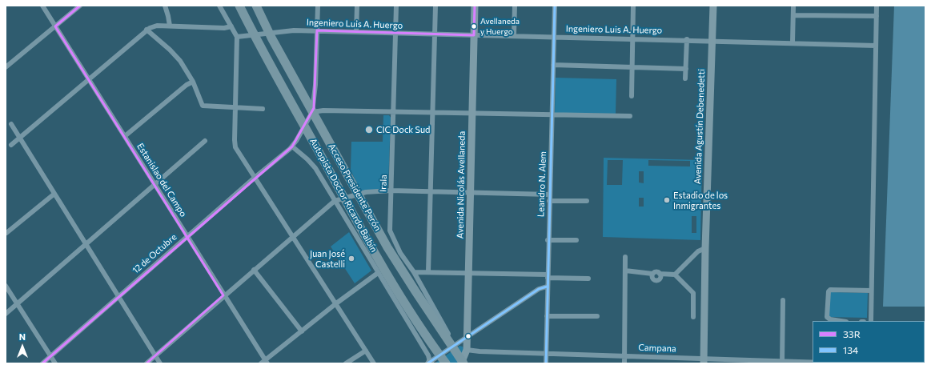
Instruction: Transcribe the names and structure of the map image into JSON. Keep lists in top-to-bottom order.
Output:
{
  "streets": {
    "highway": ["Acceso Presidente Perón", "Autopista Doctor Ricardo Balbín"],
    "main road": ["Avenida Agustín Debenedetti", "Avenida Nicolás Avellaneda"],
    "street": [
      "Ingeniero Luis A. Huergo",
      "Estanislao del Campo",
      "Irala",
      "Leandro N. Alem",
      "12 de Octubre",
      "Campana"
    ]
  },
  "crossings": [
    ["Ingeniero Luis A. Huergo", "Avenida Agustín Debenedetti"],
    ["Ingeniero Luis A. Huergo", "Irala"],
    ["Ingeniero Luis A. Huergo", "Leandro N. Alem"],
    ["Ingeniero Luis A. Huergo", "Avenida Nicolás Avellaneda"],
    ["Avenida Agustín Debenedetti", "Campana"],
    ["Estanislao del Campo", "12 de Octubre"],
    ["Leandro N. Alem", "Campana"],
    ["Avenida Nicolás Avellaneda", "Acceso Presidente Perón"],
    ["Avenida Nicolás Avellaneda", "Campana"]
  ],
  "places": [
    "Avellaneda y Huergo",
    "CIC Dock Sud",
    "Estadio de los Inmigrantes",
    "Juan José Castelli"
  ],
  "lines": ["transit line 33R", "transit line 134"],
  "legend": ["33R", "134"],
  "north": "top"
}
